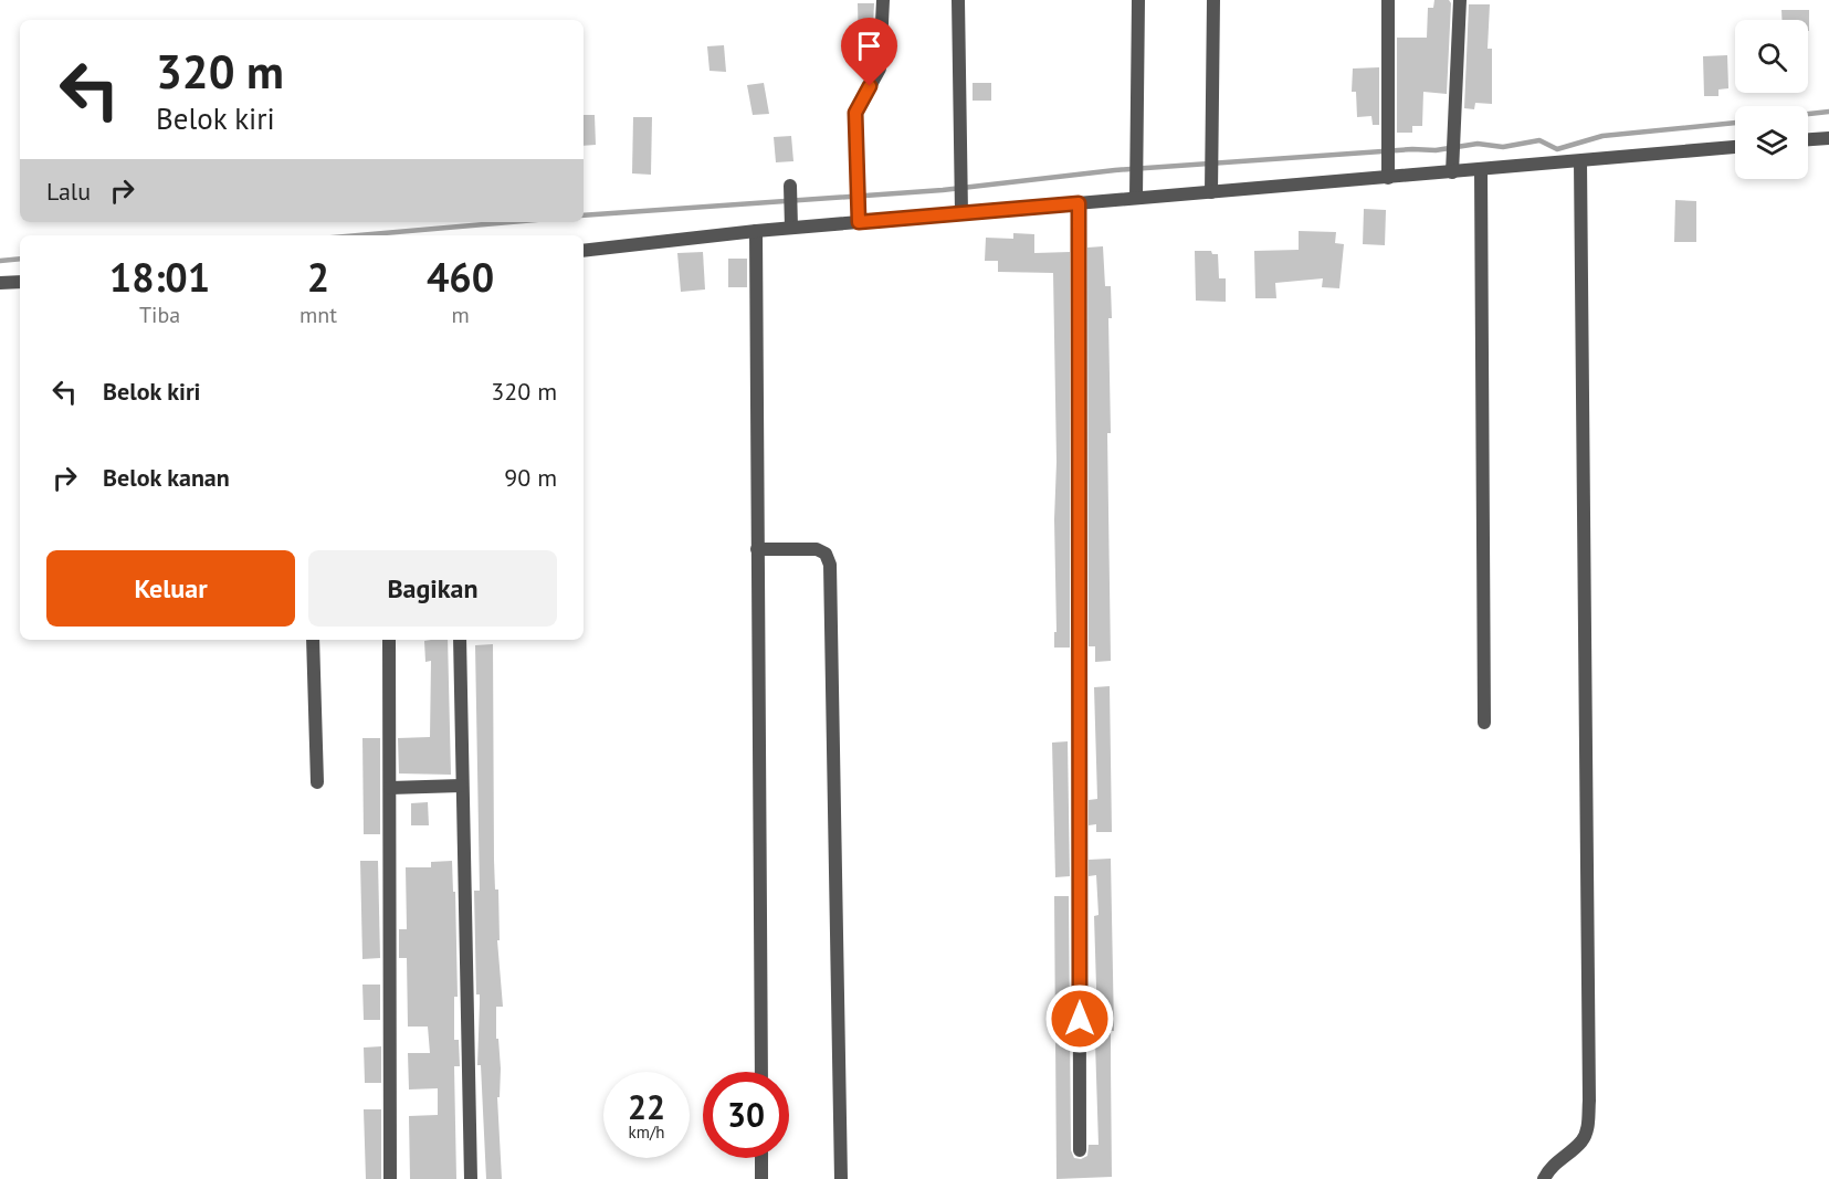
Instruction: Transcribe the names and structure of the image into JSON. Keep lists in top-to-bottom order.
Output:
{
  "page": {
    "turn": ["320 m", "Belok kiri"],
    "then": "Lalu",
    "eta": [
      "18:01",
      "Tiba",
      "2",
      "mnt",
      "460",
      "m"
    ],
    "list": [
      {
        "name": "Belok kiri",
        "value": "320 m"
      },
      {
        "name": "Belok kanan",
        "value": "90 m"
      }
    ],
    "buttons": ["Keluar", "Bagikan"],
    "speed": "22 km/h",
    "limit": "30"
  }
}
